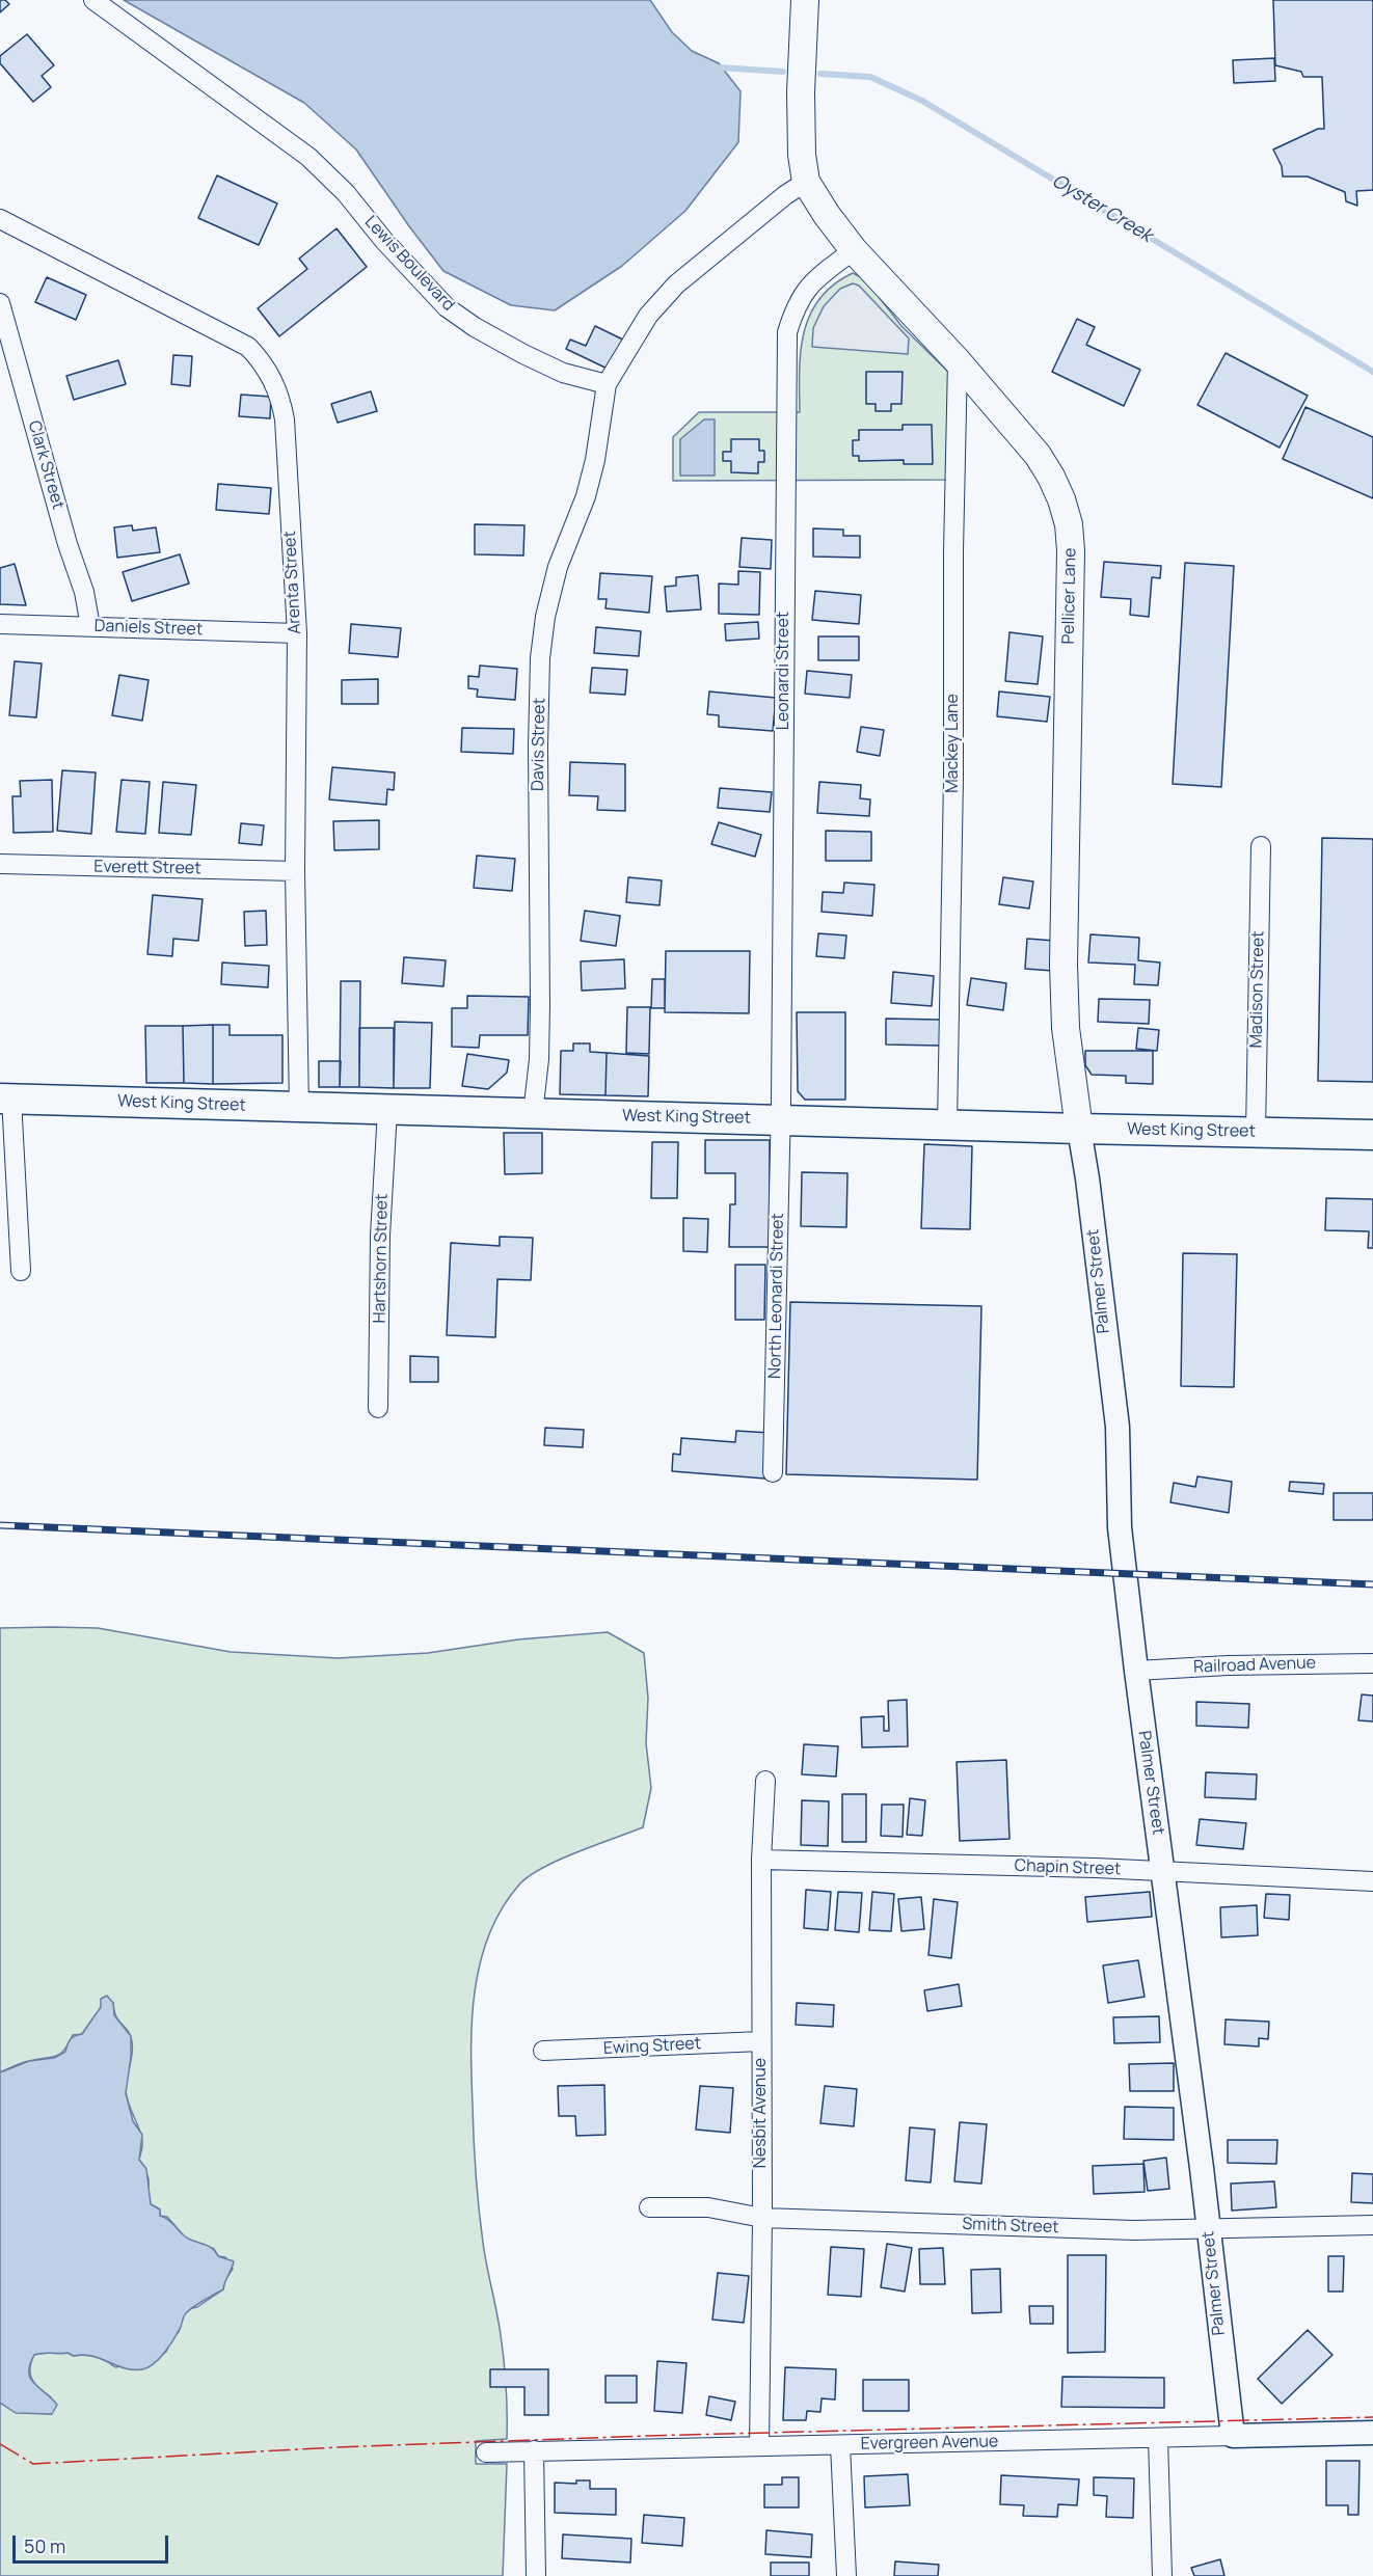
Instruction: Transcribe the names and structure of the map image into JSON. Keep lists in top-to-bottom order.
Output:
{
  "streets": {
    "main road": ["Pellicer Lane", "West King Street"],
    "street": [
      "Lewis Boulevard",
      "Clark Street",
      "Arenta Street",
      "Daniels Street",
      "Leonardi Street",
      "Mackey Lane",
      "Davis Street",
      "Everett Street",
      "Madison Street",
      "Hartshorn Street",
      "Palmer Street",
      "North Leonardi Street",
      "Railroad Avenue",
      "Chapin Street",
      "Ewing Street",
      "Nesbit Avenue",
      "Smith Street",
      "Evergreen Avenue"
    ]
  },
  "crossings": [
    ["Lewis Boulevard", "Davis Street"],
    ["Clark Street", "Daniels Street"],
    ["Arenta Street", "Daniels Street"],
    ["Arenta Street", "Everett Street"],
    ["Arenta Street", "West King Street"],
    ["Pellicer Lane", "Leonardi Street"],
    ["Pellicer Lane", "Mackey Lane"],
    ["Pellicer Lane", "West King Street"],
    ["Pellicer Lane", "Palmer Street"],
    ["Leonardi Street", "West King Street"],
    ["Leonardi Street", "North Leonardi Street"],
    ["Mackey Lane", "West King Street"],
    ["Davis Street", "West King Street"],
    ["Madison Street", "West King Street"],
    ["West King Street", "Hartshorn Street"],
    ["West King Street", "Palmer Street"],
    ["West King Street", "North Leonardi Street"],
    ["Palmer Street", "Railroad Avenue"],
    ["Palmer Street", "Chapin Street"],
    ["Palmer Street", "Smith Street"],
    ["Palmer Street", "Evergreen Avenue"],
    ["Chapin Street", "Nesbit Avenue"],
    ["Ewing Street", "Nesbit Avenue"],
    ["Nesbit Avenue", "Smith Street"],
    ["Nesbit Avenue", "Evergreen Avenue"]
  ],
  "water": ["Oyster Creek"],
  "scale_bar": "50 m"
}
